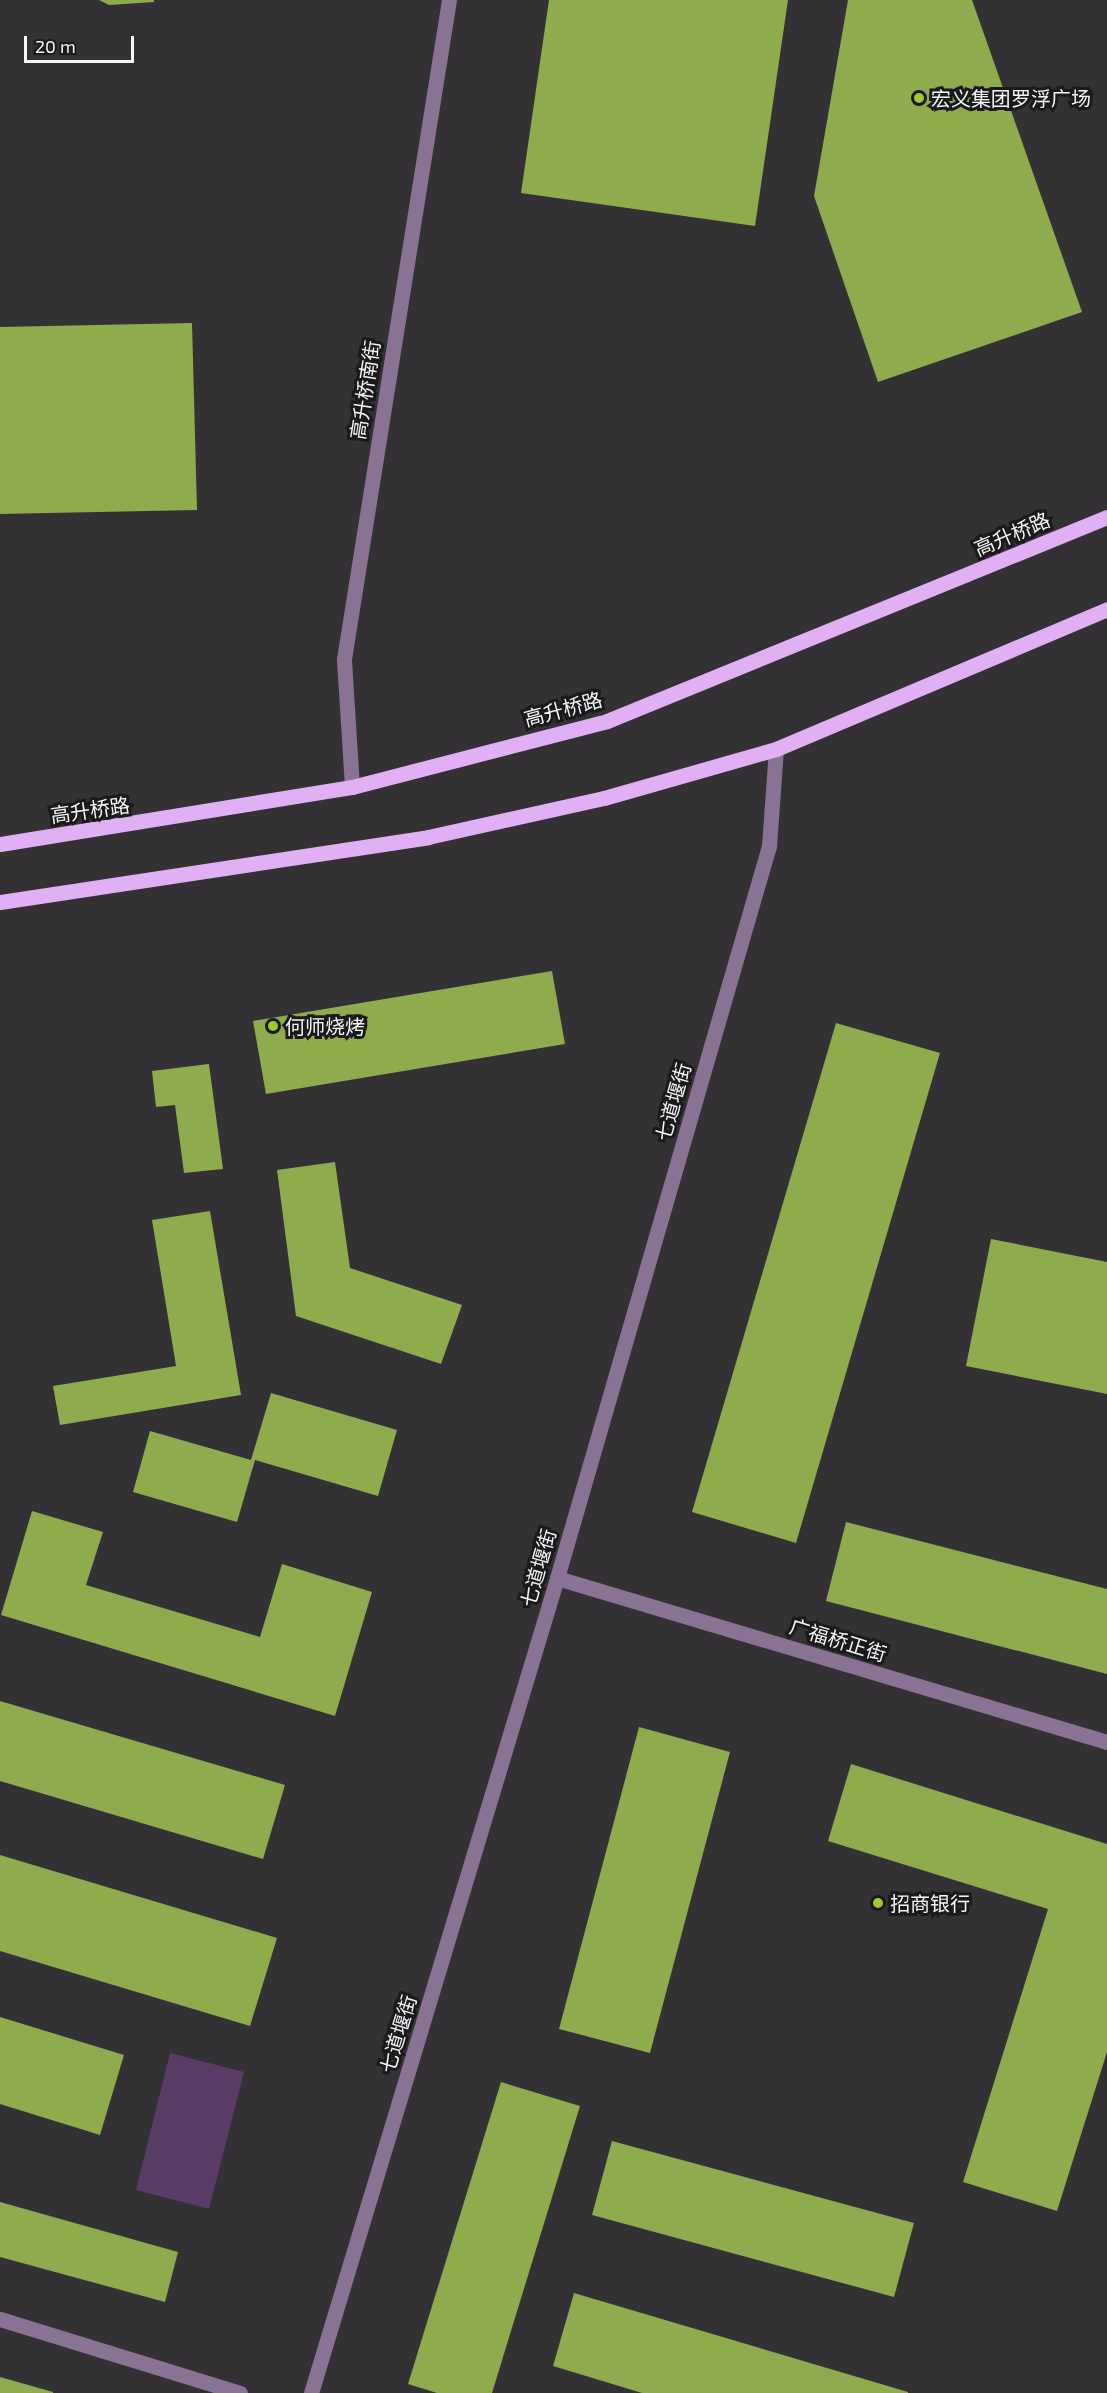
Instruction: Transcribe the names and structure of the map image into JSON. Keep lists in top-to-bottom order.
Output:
{
  "streets": {
    "main road": ["高升桥路"],
    "street": ["高升桥南街", "七道堰街", "广福桥正街"]
  },
  "crossings": [
    ["高升桥南街", "高升桥路"],
    ["七道堰街", "广福桥正街"]
  ],
  "places": ["宏义集团罗浮广场", "何师烧烤", "招商银行"],
  "scale_bar": "20 m"
}
